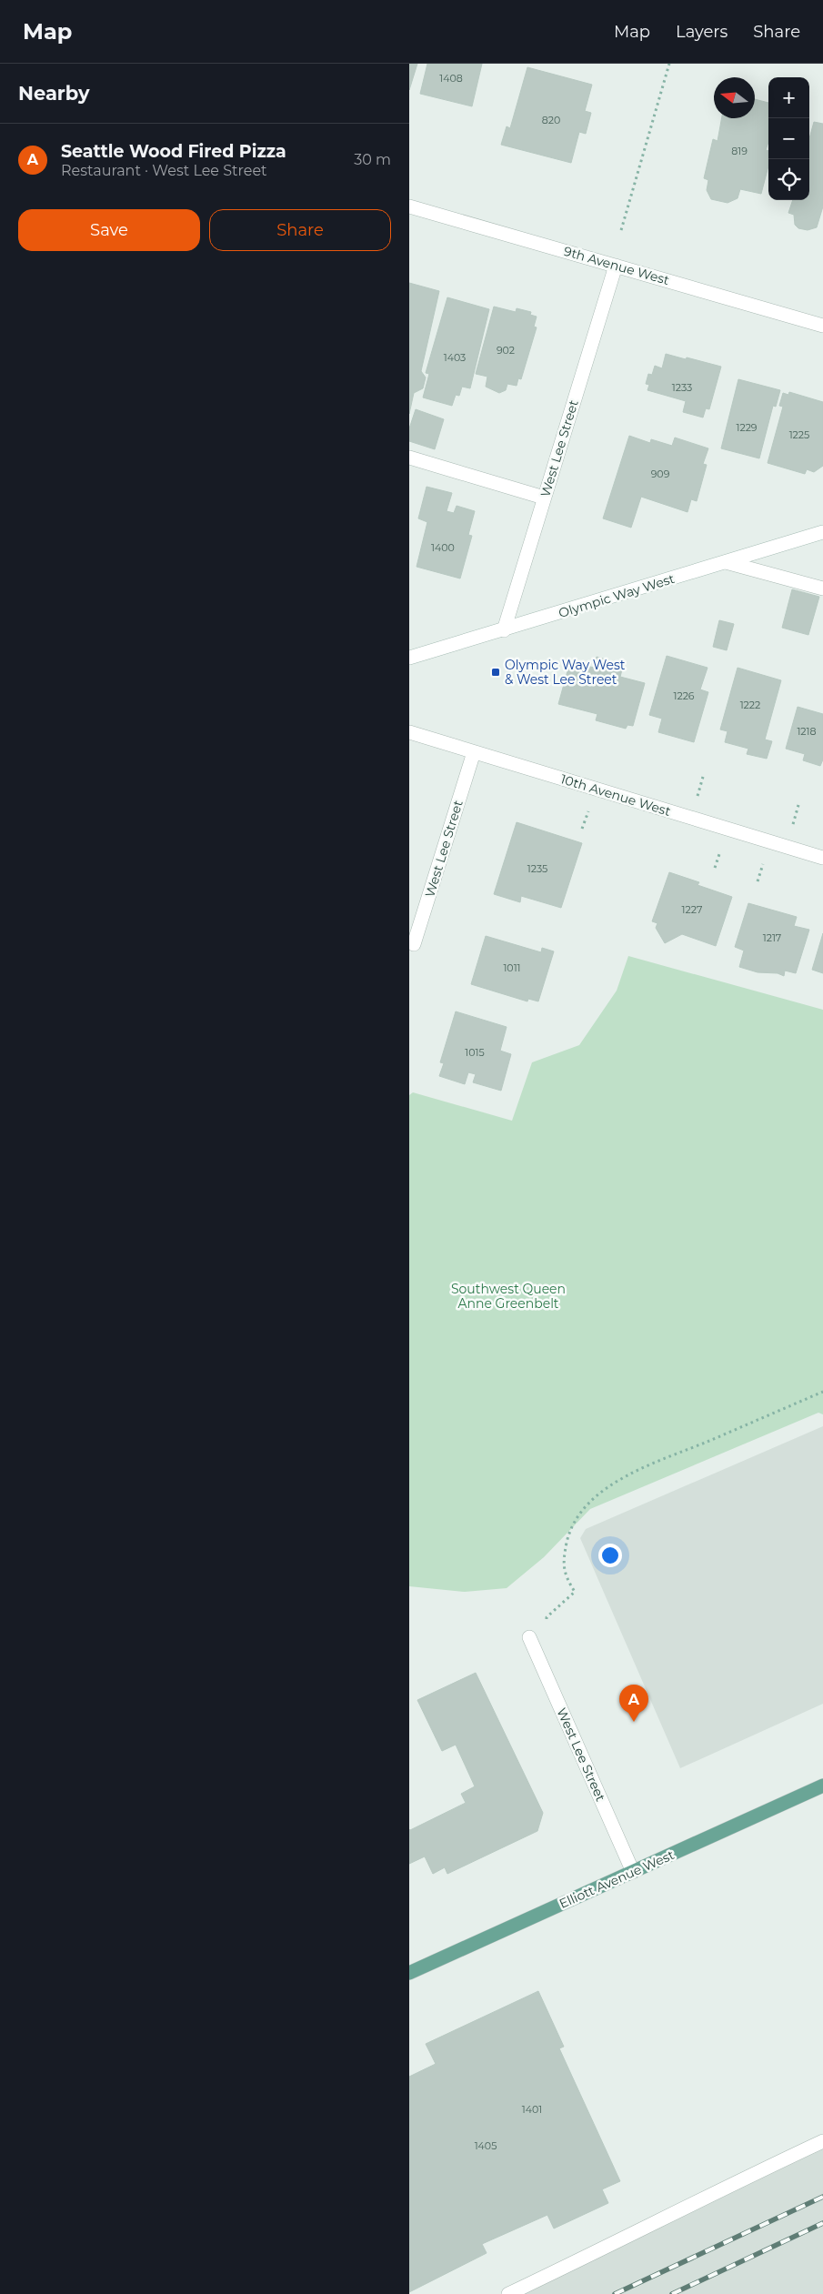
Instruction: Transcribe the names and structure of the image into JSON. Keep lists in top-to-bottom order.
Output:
{
  "streets": {
    "main road": ["Elliott Avenue West"],
    "street": [
      "9th Avenue West",
      "West Lee Street",
      "Olympic Way West",
      "10th Avenue West"
    ]
  },
  "crossings": [
    ["9th Avenue West", "West Lee Street"],
    ["West Lee Street", "Olympic Way West"],
    ["West Lee Street", "10th Avenue West"],
    ["West Lee Street", "Elliott Avenue West"]
  ],
  "parks": ["Southwest Queen Anne Greenbelt"],
  "places": {
    "transit": ["Olympic Way West & West Lee Street"]
  },
  "house_numbers": [
    "1408",
    "820",
    "819",
    "902",
    "1403",
    "1233",
    "1229",
    "1225",
    "909",
    "1400",
    "1226",
    "1222",
    "1218",
    "1235",
    "1227",
    "1217",
    "1011",
    "1015",
    "1401",
    "1405"
  ],
  "north": "left",
  "page": {
    "header": "Map",
    "nav": ["Map", "Layers", "Share"],
    "heading": "Nearby",
    "map_buttons": ["+", "−"],
    "list": [
      {
        "mark": "A",
        "name": "Seattle Wood Fired Pizza",
        "note": "Restaurant · West Lee Street",
        "value": "30 m"
      }
    ],
    "buttons": ["Save", "Share"],
    "pins": "A"
  }
}
